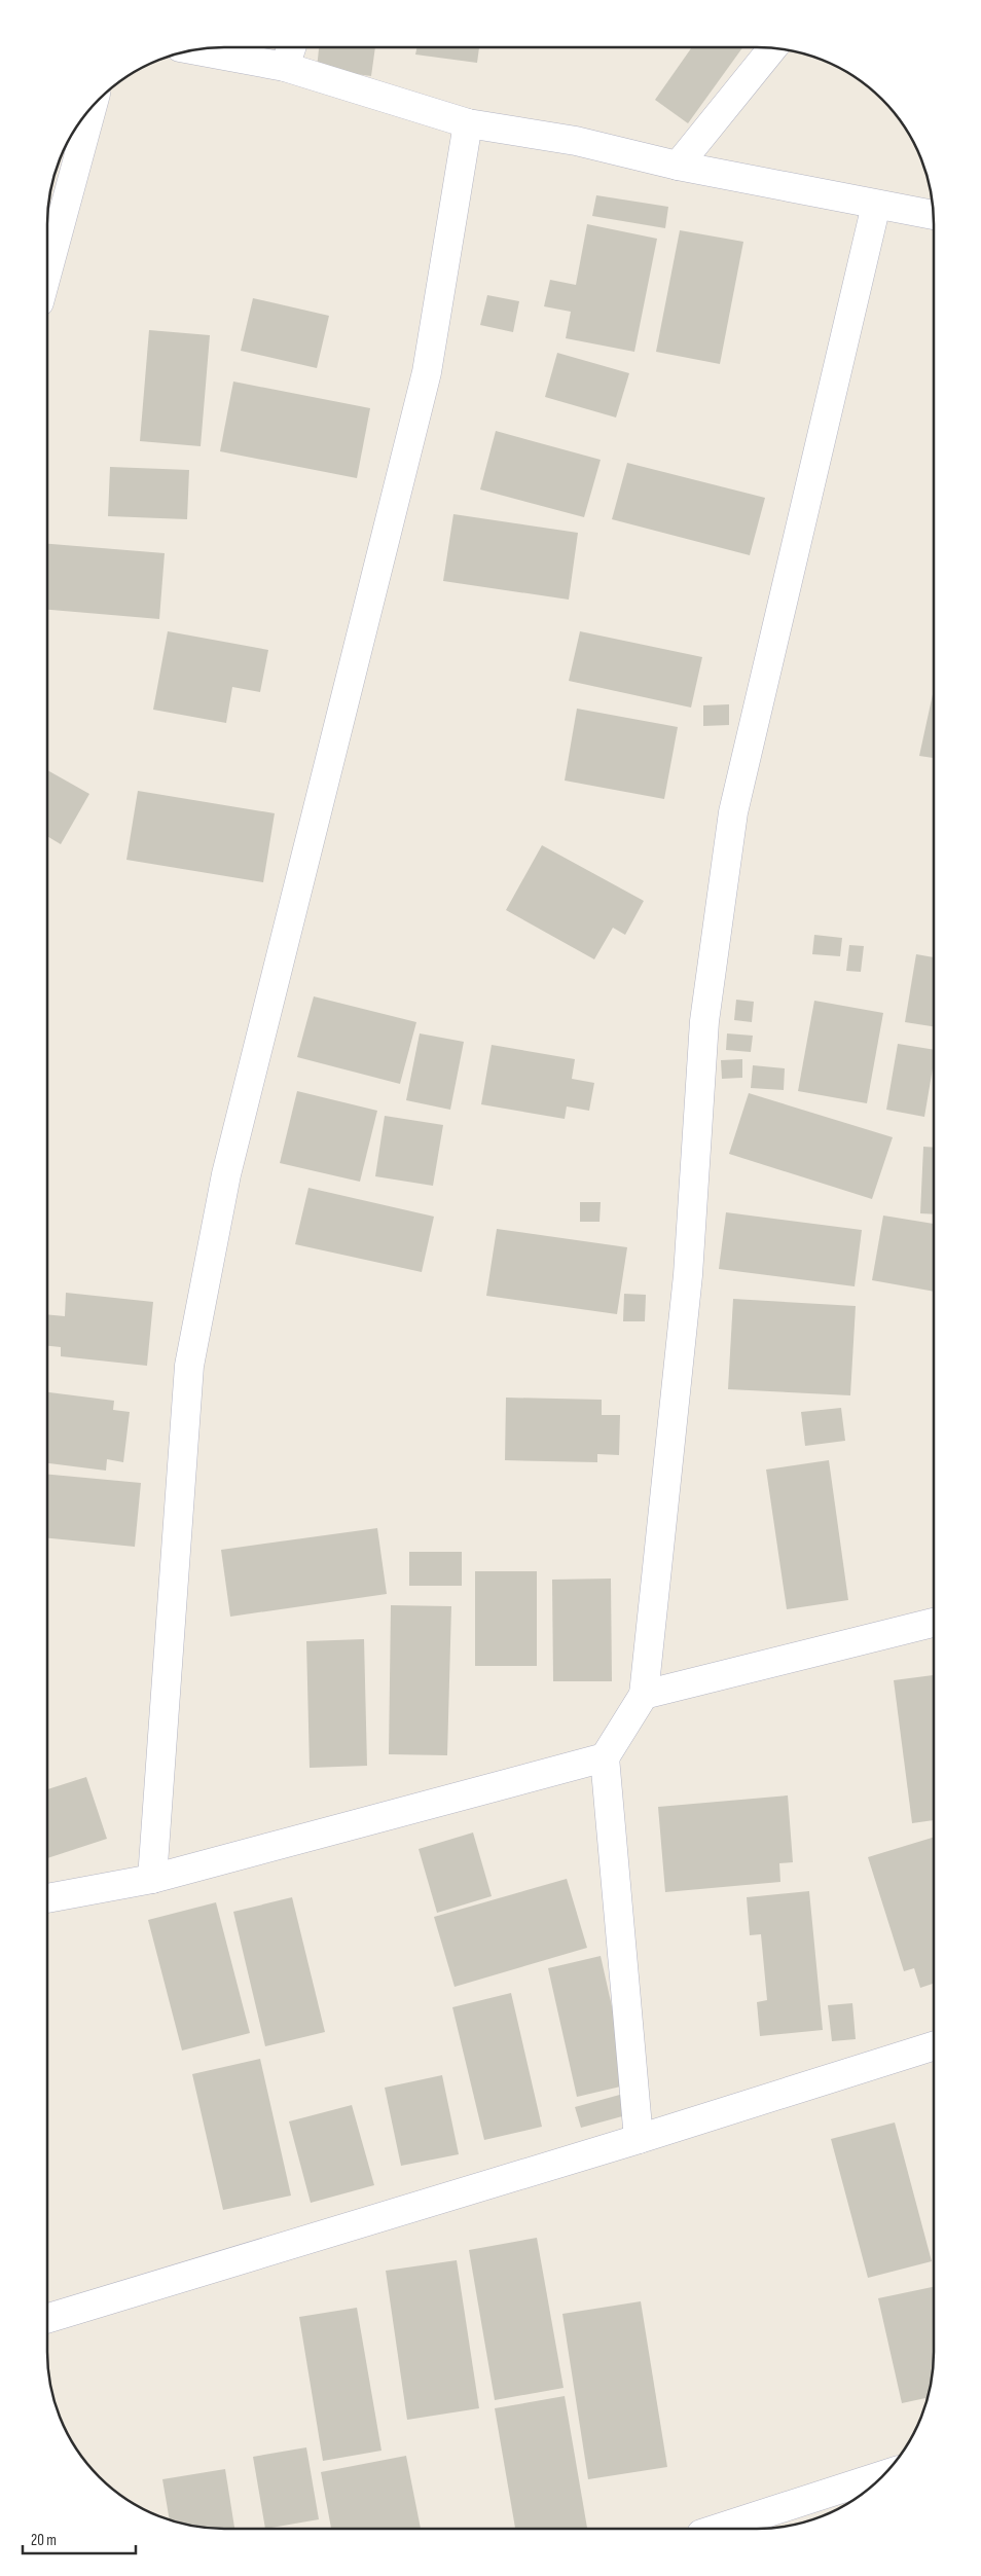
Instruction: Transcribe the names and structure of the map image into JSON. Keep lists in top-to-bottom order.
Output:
{
  "scale_bar": "20 m"
}
